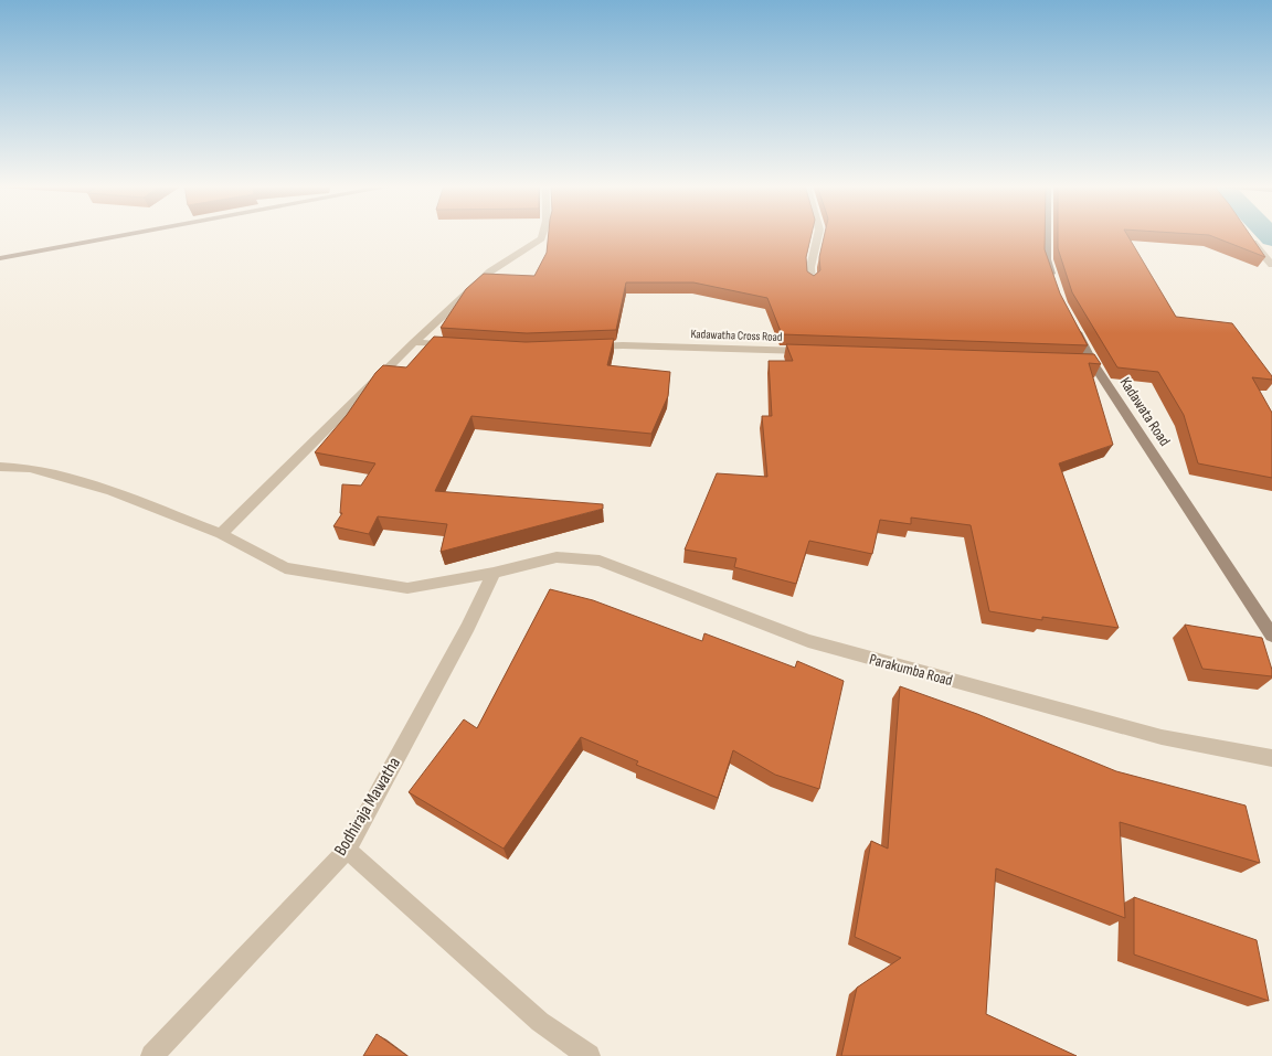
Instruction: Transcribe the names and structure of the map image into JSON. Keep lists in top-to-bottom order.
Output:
{
  "streets": {
    "street": [
      "Kadawatha Cross Road",
      "Kadawata Road",
      "Parakumba Road",
      "Bodhiraja Mawatha"
    ]
  },
  "crossings": [
    ["Parakumba Road", "Bodhiraja Mawatha"]
  ]
}
